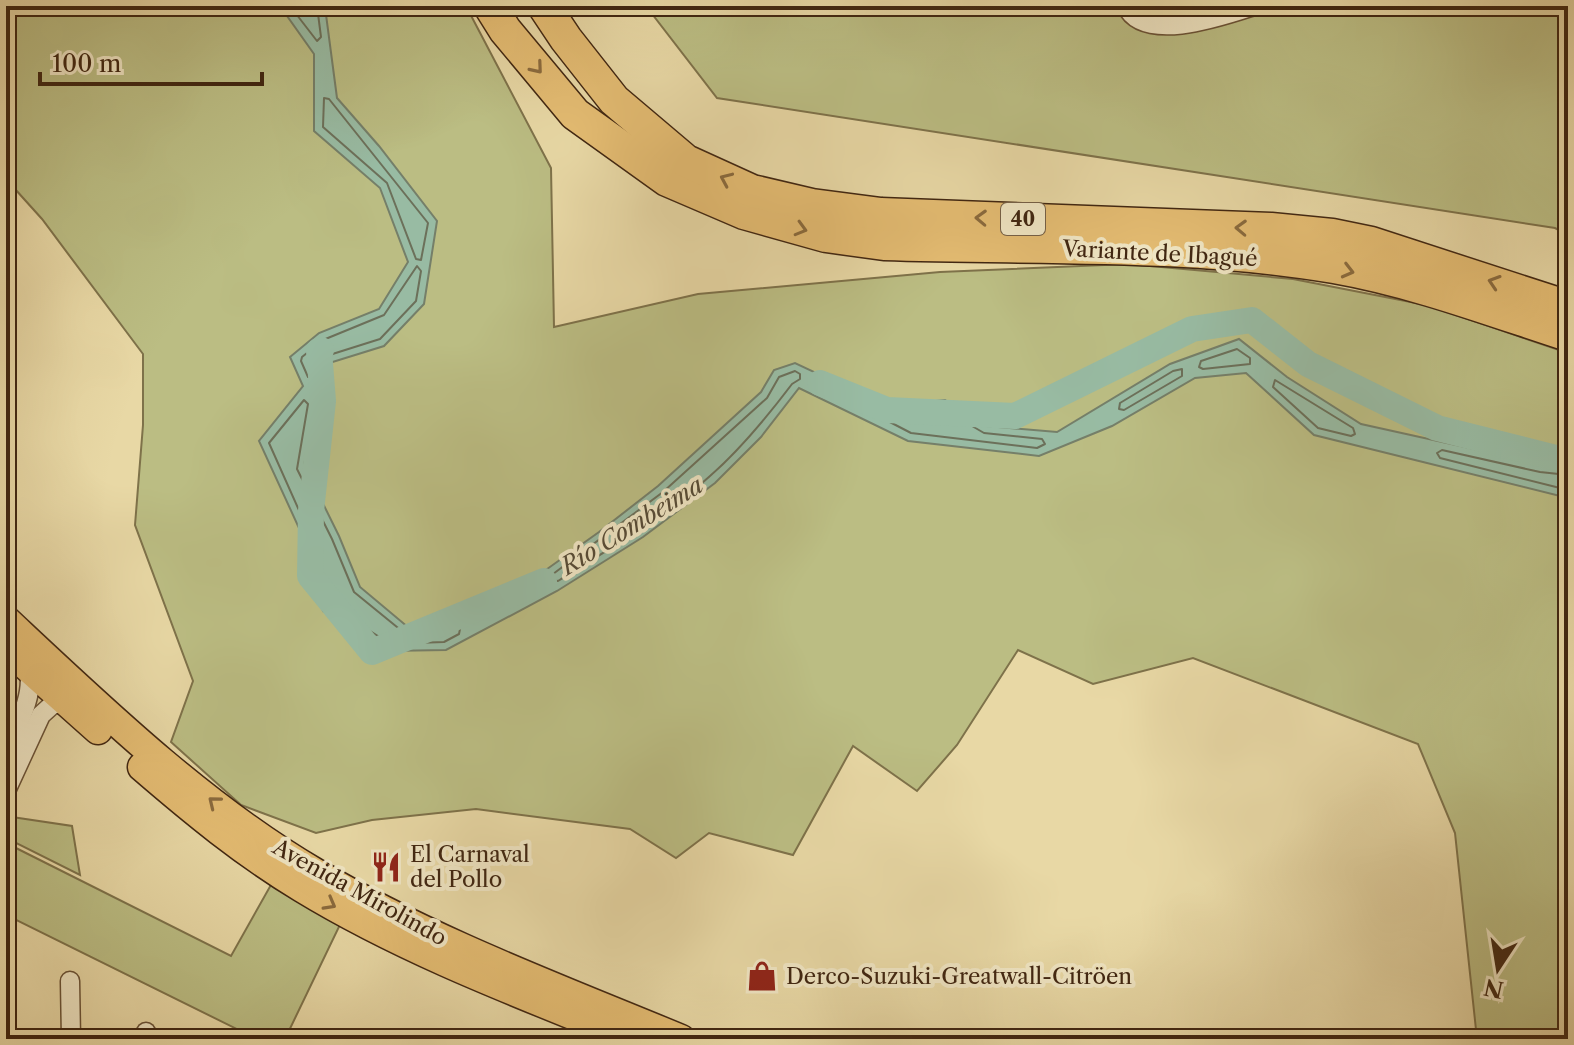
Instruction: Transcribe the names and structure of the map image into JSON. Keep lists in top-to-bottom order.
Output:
{
  "streets": {
    "highway": ["40", "Variante de Ibagué"],
    "main road": ["Avenida Mirolindo"]
  },
  "water": ["Río Combeima"],
  "places": {
    "restaurant": ["El Carnaval del Pollo"],
    "shop": ["Derco-Suzuki-Greatwall-Citröen"]
  },
  "scale_bar": "100 m",
  "north": "bottom"
}
